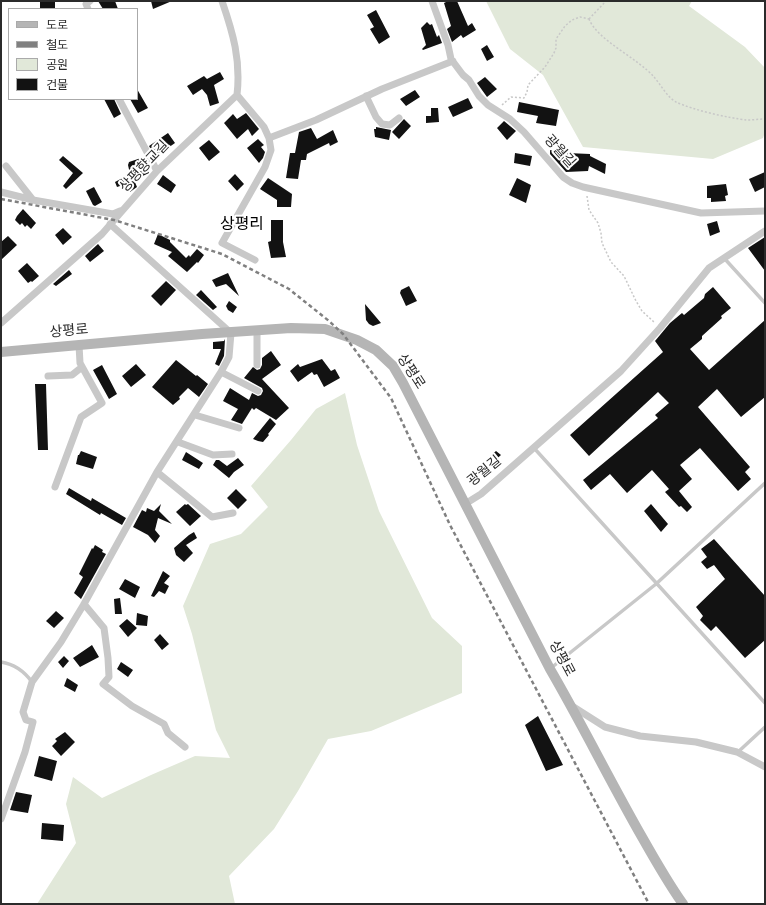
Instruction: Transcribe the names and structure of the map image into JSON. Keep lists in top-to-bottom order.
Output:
{
  "streets": {
    "main road": ["상평로"],
    "street": ["광월길", "상평향교길"]
  },
  "crossings": [
    ["광월길", "상평로"]
  ],
  "districts": ["상평리"],
  "legend": [
    "도로",
    "철도",
    "공원",
    "건물"
  ]
}
